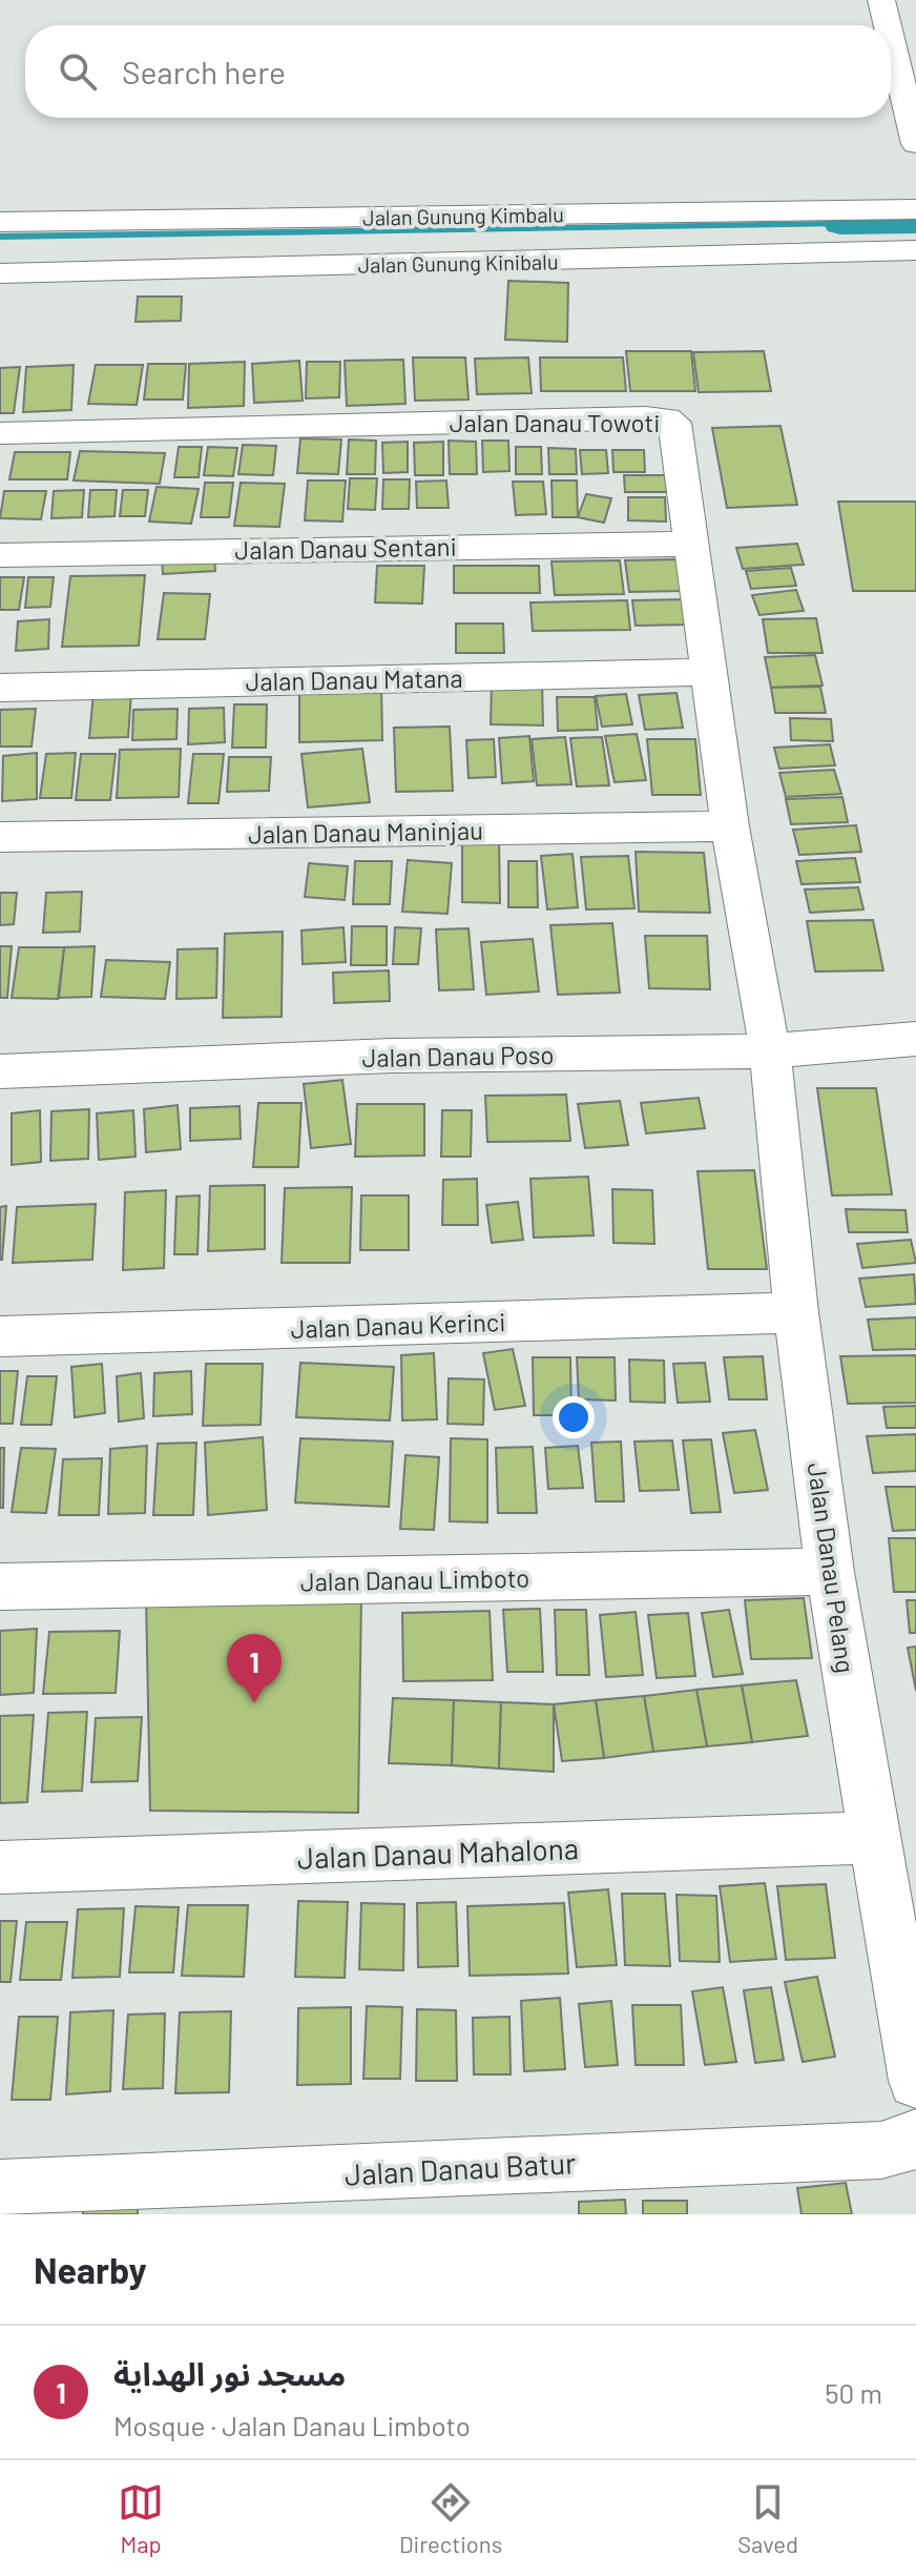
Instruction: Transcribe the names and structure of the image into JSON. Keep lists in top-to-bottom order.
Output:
{
  "streets": {
    "street": [
      "Jalan Gunung Kimbalu",
      "Jalan Gunung Kinibalu",
      "Jalan Danau Towoti",
      "Jalan Danau Sentani",
      "Jalan Danau Matana",
      "Jalan Danau Maninjau",
      "Jalan Danau Poso",
      "Jalan Danau Kerinci",
      "Jalan Danau Pelang",
      "Jalan Danau Limboto",
      "Jalan Danau Mahalona",
      "Jalan Danau Batur"
    ]
  },
  "crossings": [
    ["Jalan Danau Towoti", "Jalan Danau Sentani"],
    ["Jalan Danau Towoti", "Jalan Danau Matana"],
    ["Jalan Danau Towoti", "Jalan Danau Maninjau"],
    ["Jalan Danau Towoti", "Jalan Danau Poso"],
    ["Jalan Danau Towoti", "Jalan Danau Pelang"],
    ["Jalan Danau Poso", "Jalan Danau Pelang"],
    ["Jalan Danau Kerinci", "Jalan Danau Pelang"],
    ["Jalan Danau Pelang", "Jalan Danau Limboto"],
    ["Jalan Danau Pelang", "Jalan Danau Mahalona"]
  ],
  "page": {
    "search": "Search here",
    "pins": "1",
    "heading": "Nearby",
    "list": [
      {
        "mark": "1",
        "name": "مسجد نور الهداية",
        "note": "Mosque · Jalan Danau Limboto",
        "value": "50 m"
      }
    ],
    "nav": ["Map", "Directions", "Saved"]
  }
}
